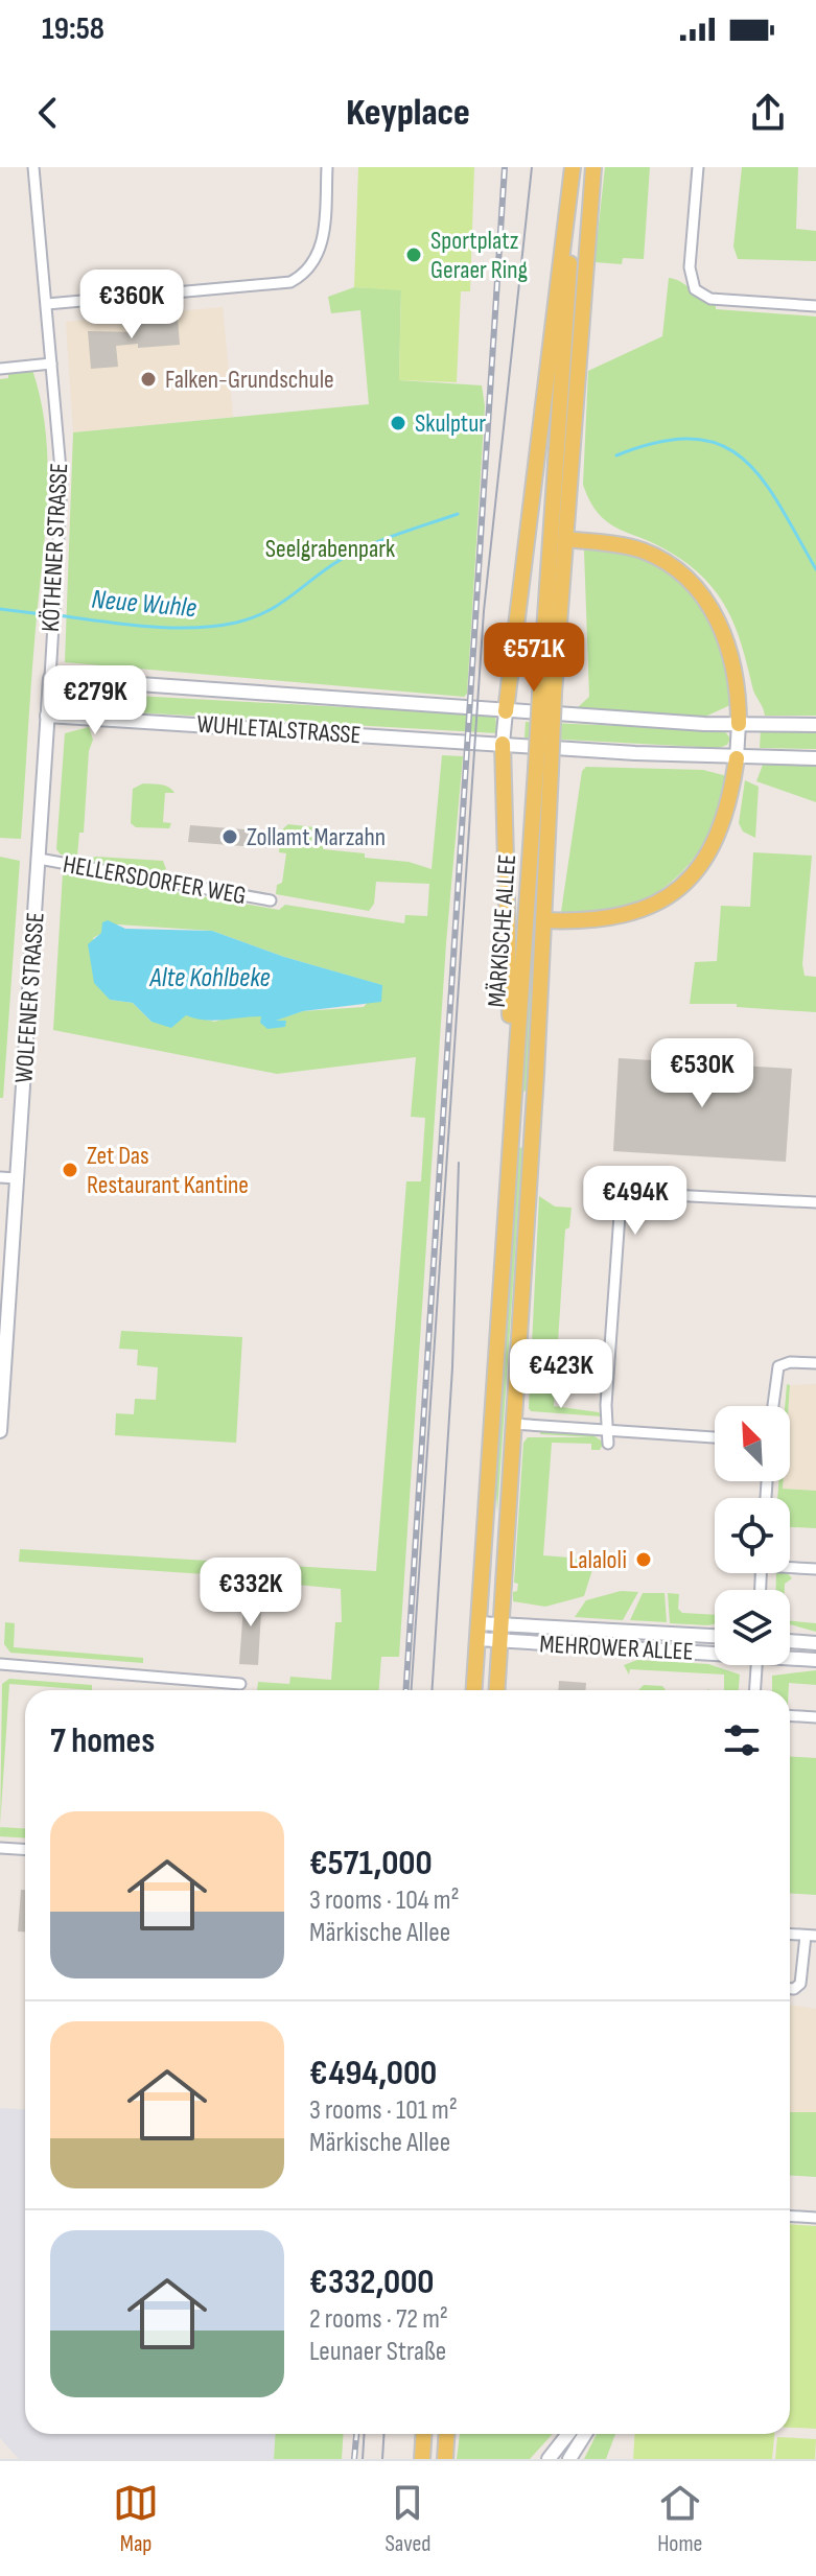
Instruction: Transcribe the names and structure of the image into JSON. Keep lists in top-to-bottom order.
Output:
{
  "streets": {
    "main road": [
      "WUHLETALSTRASSE",
      "MÄRKISCHE ALLEE",
      "WOLFENER STRASSE",
      "MEHROWER ALLEE"
    ],
    "street": ["KÖTHENER STRASSE", "HELLERSDORFER WEG"]
  },
  "crossings": [
    ["KÖTHENER STRASSE", "WUHLETALSTRASSE"],
    ["WUHLETALSTRASSE", "WOLFENER STRASSE"],
    ["HELLERSDORFER WEG", "WOLFENER STRASSE"],
    ["MÄRKISCHE ALLEE", "MEHROWER ALLEE"]
  ],
  "water": ["Neue Wuhle", "Alte Kohlbeke"],
  "parks": ["Seelgrabenpark"],
  "places": [
    "Sportplatz Geraer Ring",
    "Falken-Grundschule",
    "Skulptur",
    "Zollamt Marzahn",
    "Zet Das Restaurant Kantine",
    "Lalaloli"
  ],
  "north": "top left",
  "page": {
    "status": "19:58",
    "header": "Keyplace",
    "price": [
      "€360K",
      "€571K",
      "€279K",
      "€530K",
      "€494K",
      "€423K",
      "€332K"
    ],
    "heading": "7 homes",
    "list": [
      {
        "name": "€571,000",
        "note": "3 rooms · 104 m² · Märkische Allee"
      },
      {
        "name": "€494,000",
        "note": "3 rooms · 101 m² · Märkische Allee"
      },
      {
        "name": "€332,000",
        "note": "2 rooms · 72 m² · Leunaer Straße"
      }
    ],
    "tabs": ["Map", "Saved", "Home"]
  }
}
